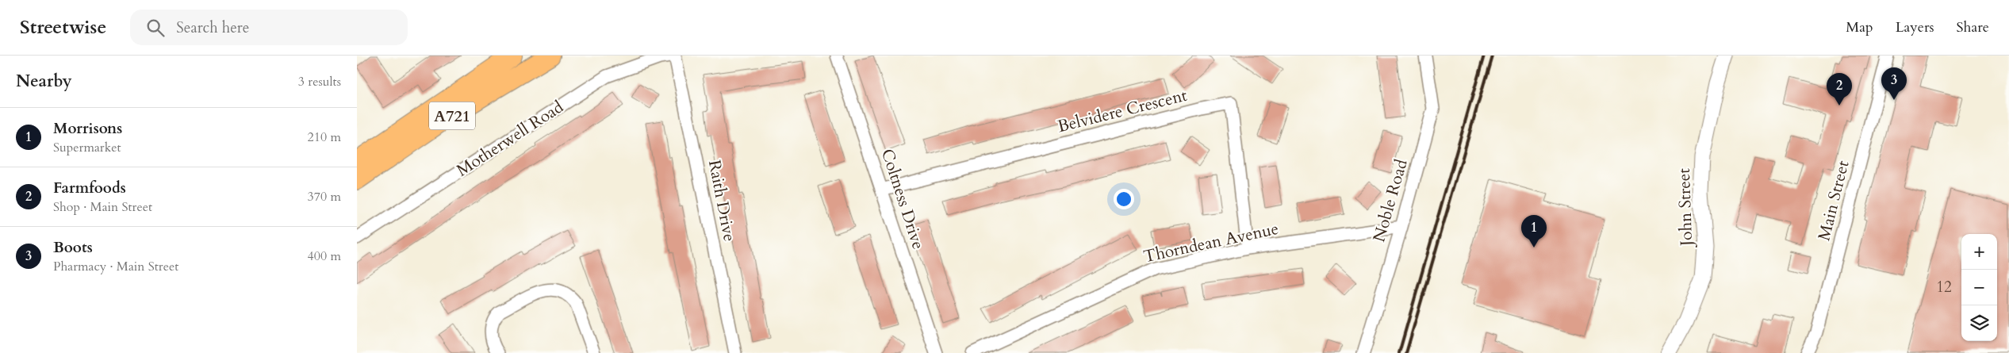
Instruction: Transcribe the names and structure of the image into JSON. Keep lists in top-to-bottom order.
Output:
{
  "streets": {
    "main road": ["A721"],
    "street": [
      "Belvidere Crescent",
      "Motherwell Road",
      "Coltness Drive",
      "Raith Drive",
      "Noble Road",
      "Main Street",
      "John Street",
      "Thorndean Avenue"
    ]
  },
  "crossings": [
    ["Belvidere Crescent", "Coltness Drive"],
    ["Belvidere Crescent", "Thorndean Avenue"],
    ["Noble Road", "Thorndean Avenue"]
  ],
  "house_numbers": ["12"],
  "page": {
    "header": "Streetwise",
    "search": "Search here",
    "nav": ["Map", "Layers", "Share"],
    "heading": ["Nearby", "3 results"],
    "pins": ["3", "2", "1"],
    "list": [
      {
        "mark": "1",
        "name": "Morrisons",
        "note": "Supermarket",
        "value": "210 m"
      },
      {
        "mark": "2",
        "name": "Farmfoods",
        "note": "Shop · Main Street",
        "value": "370 m"
      },
      {
        "mark": "3",
        "name": "Boots",
        "note": "Pharmacy · Main Street",
        "value": "400 m"
      }
    ],
    "map_buttons": ["+", "−"]
  }
}
